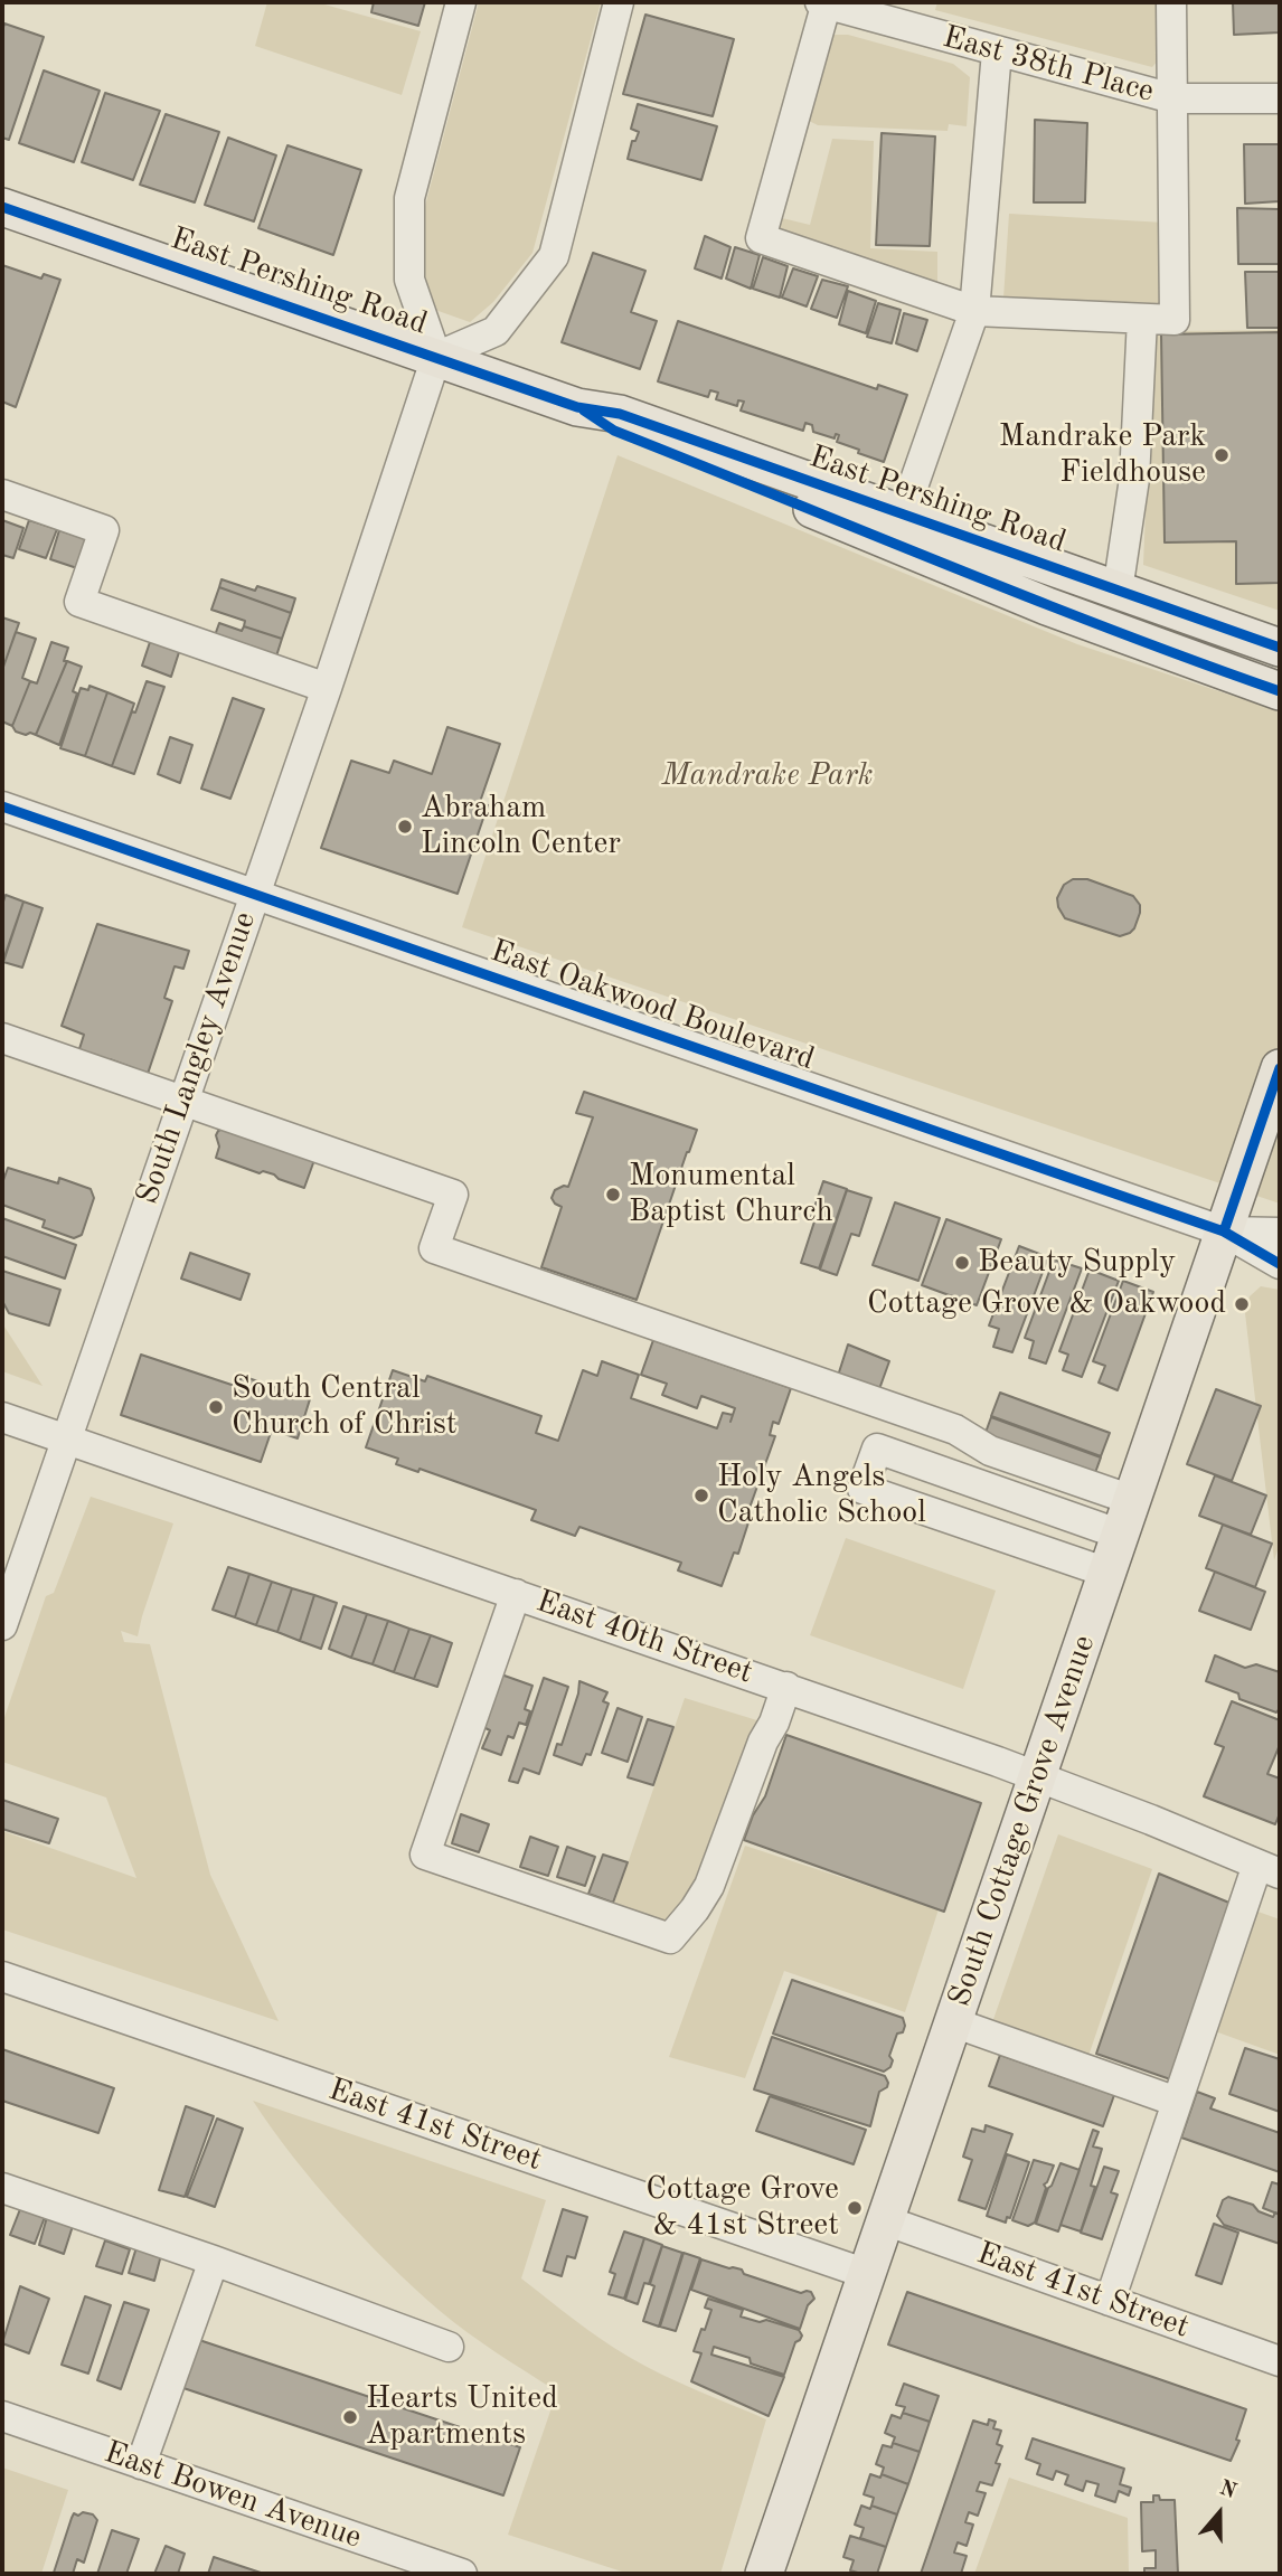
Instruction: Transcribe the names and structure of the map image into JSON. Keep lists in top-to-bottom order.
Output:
{
  "streets": {
    "main road": ["East Pershing Road", "South Cottage Grove Avenue"],
    "street": [
      "East 38th Place",
      "East Oakwood Boulevard",
      "South Langley Avenue",
      "East 40th Street",
      "East 41st Street",
      "East Bowen Avenue"
    ]
  },
  "crossings": [
    ["East Pershing Road", "South Langley Avenue"],
    ["East Oakwood Boulevard", "South Langley Avenue"],
    ["East Oakwood Boulevard", "South Cottage Grove Avenue"],
    ["South Langley Avenue", "East 40th Street"],
    ["East 40th Street", "South Cottage Grove Avenue"],
    ["South Cottage Grove Avenue", "East 41st Street"]
  ],
  "parks": ["Mandrake Park"],
  "places": [
    "Mandrake Park Fieldhouse",
    "Abraham Lincoln Center",
    "Monumental Baptist Church",
    "Beauty Supply",
    "Cottage Grove & Oakwood",
    "South Central Church of Christ",
    "Holy Angels Catholic School",
    "Cottage Grove & 41st Street",
    "Hearts United Apartments"
  ],
  "north": "top"
}
